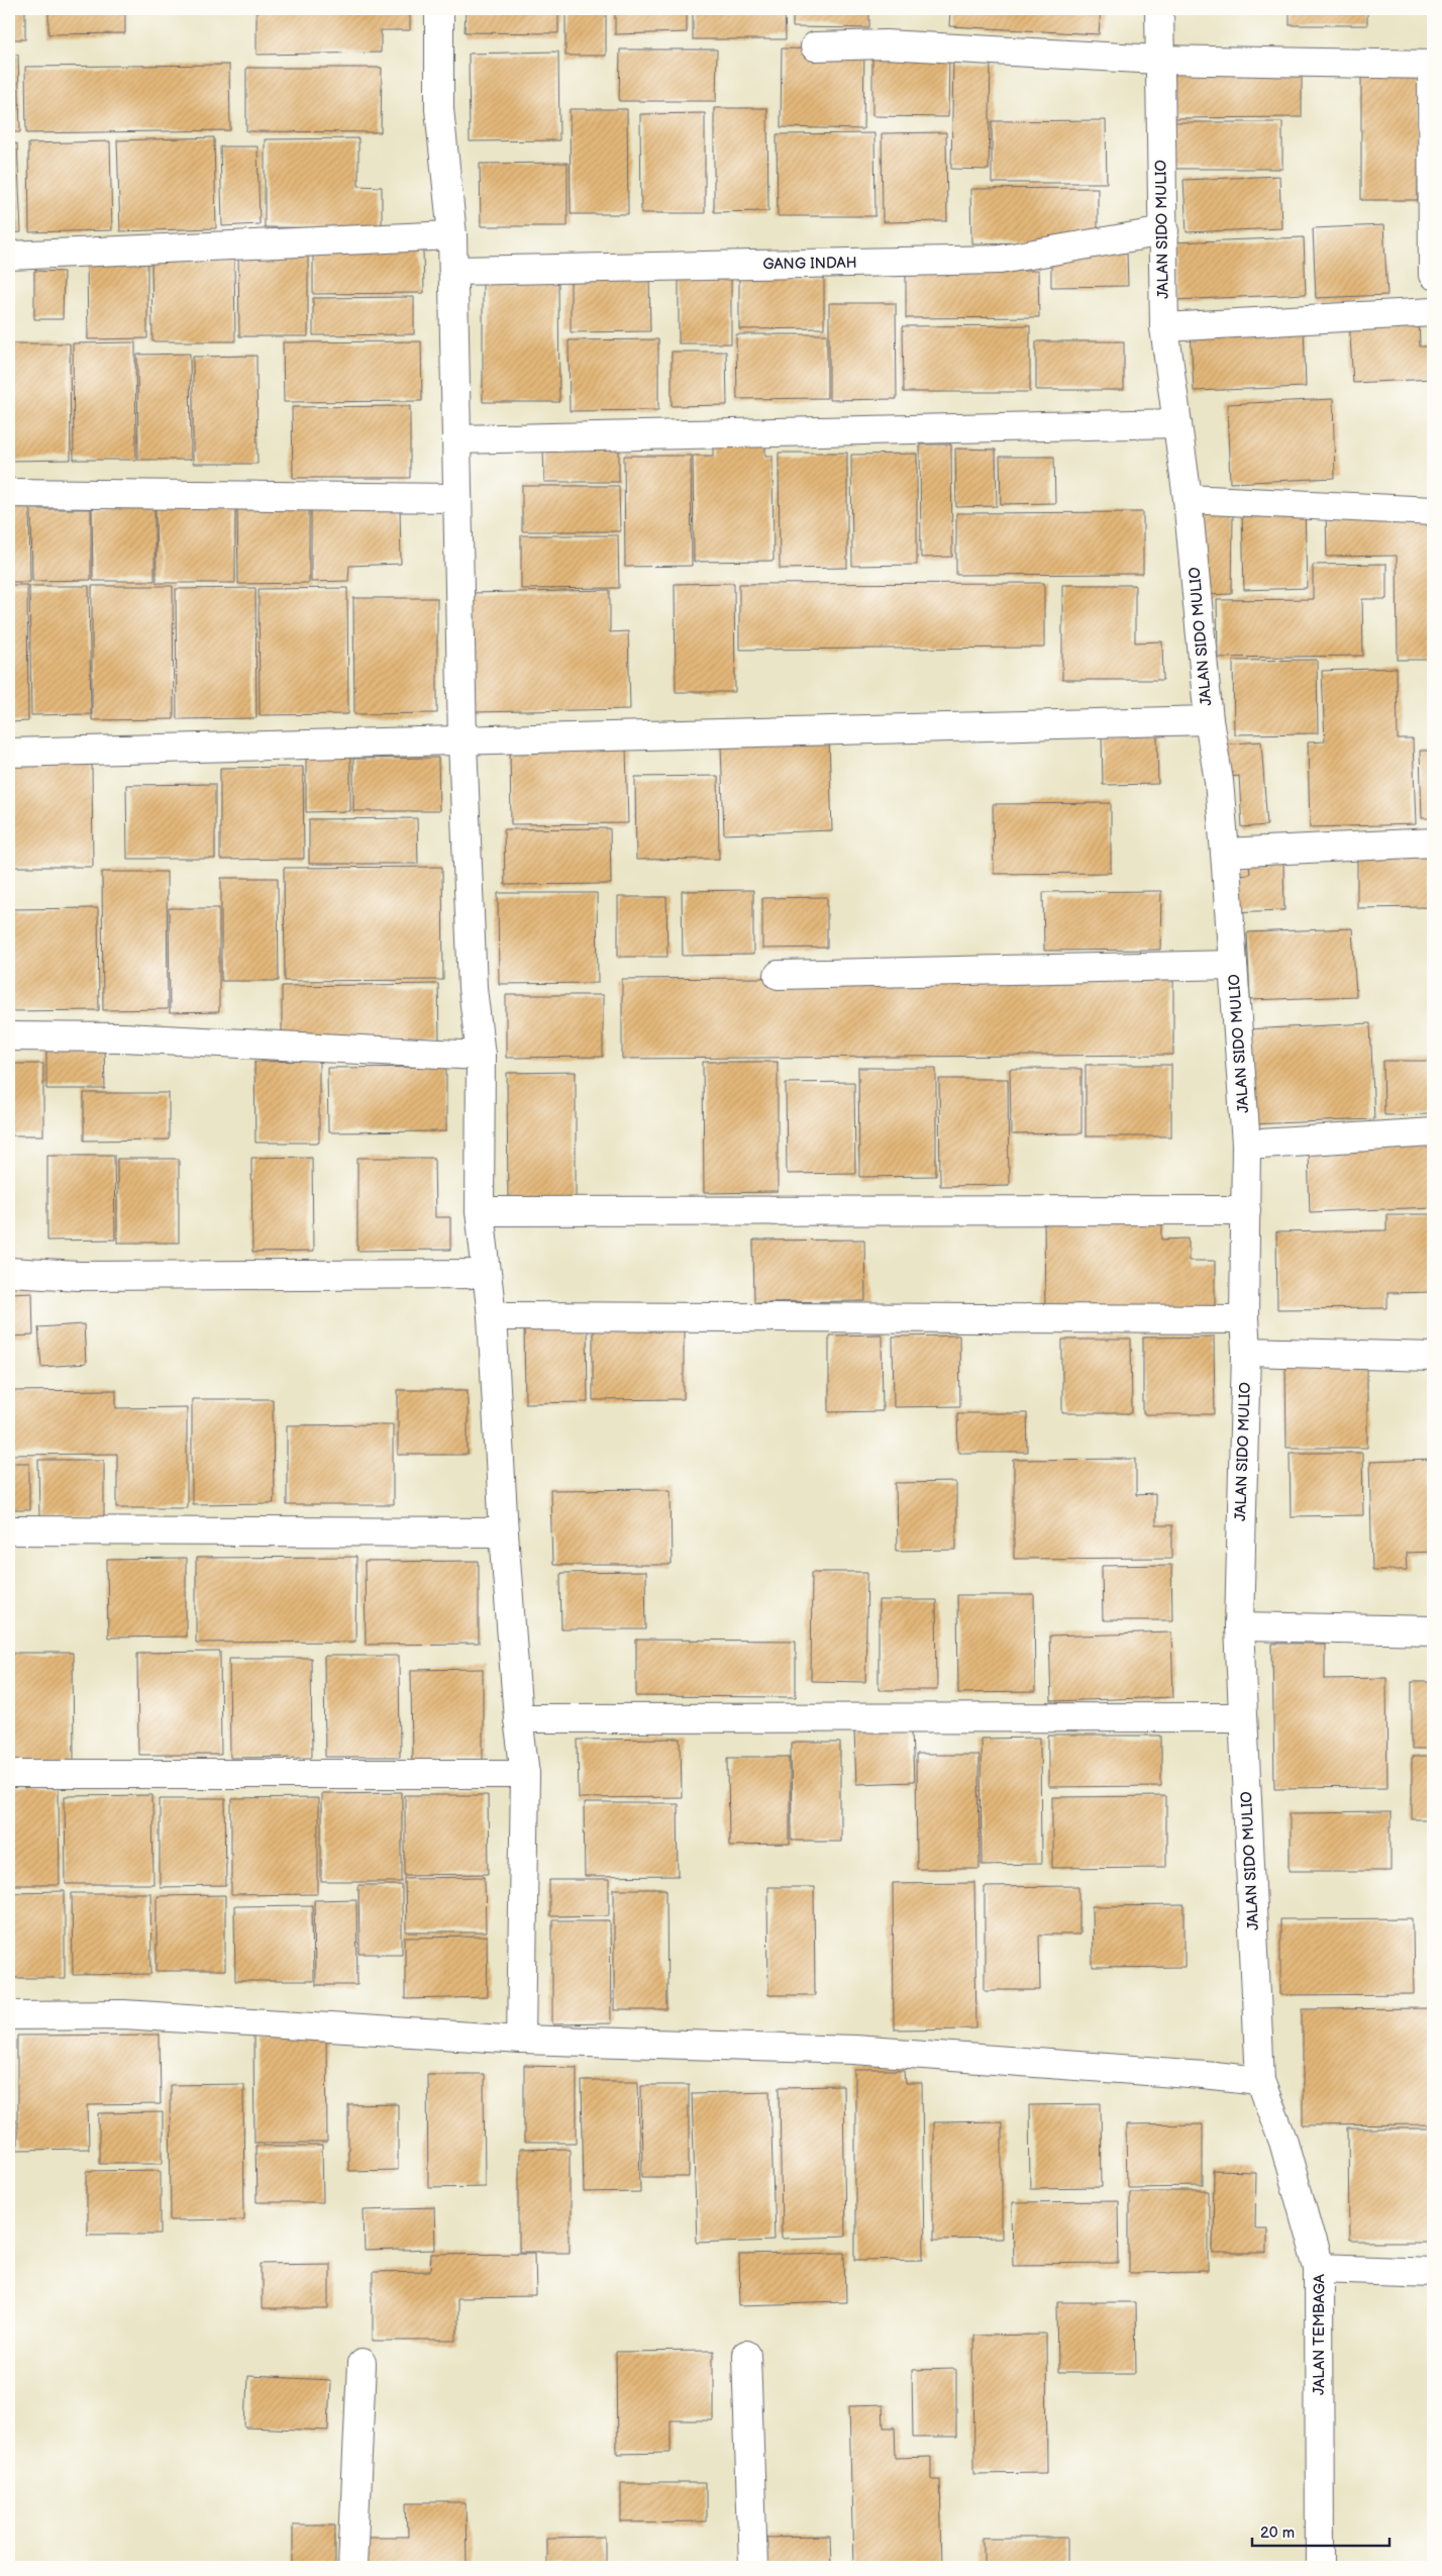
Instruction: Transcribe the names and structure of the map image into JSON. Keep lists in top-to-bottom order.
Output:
{
  "streets": {
    "street": ["JALAN SIDO MULIO", "GANG INDAH", "JALAN TEMBAGA"]
  },
  "crossings": [
    ["JALAN SIDO MULIO", "GANG INDAH"],
    ["JALAN SIDO MULIO", "JALAN TEMBAGA"]
  ],
  "scale_bar": "20 m"
}
